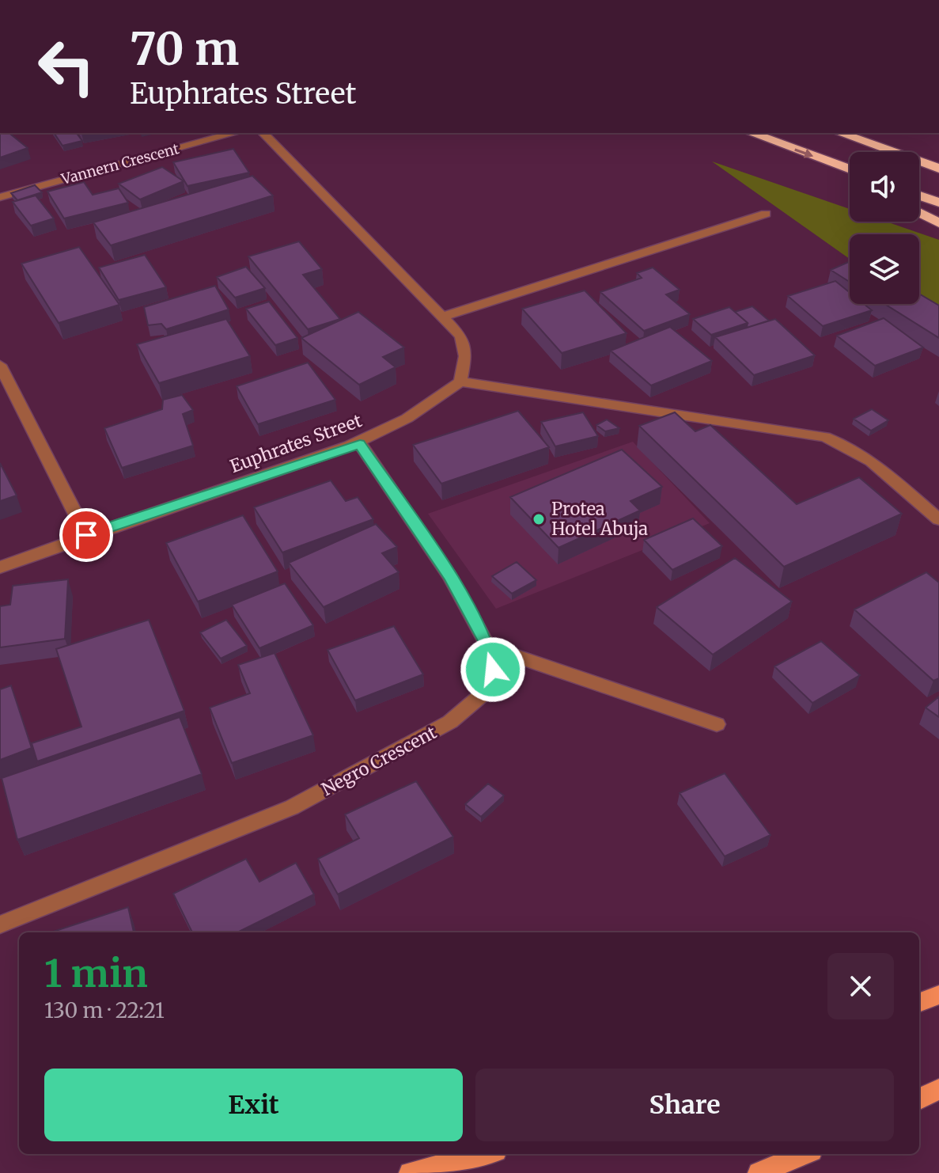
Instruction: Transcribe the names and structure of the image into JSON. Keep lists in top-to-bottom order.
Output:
{
  "streets": {
    "street": ["Vannern Crescent", "Euphrates Street", "Negro Crescent"]
  },
  "crossings": [
    ["Euphrates Street", "Negro Crescent"]
  ],
  "places": ["Protea Hotel Abuja"],
  "page": {
    "turn": ["70 m", "Euphrates Street"],
    "heading": ["1 min", "130 m · 22:21"],
    "buttons": ["Exit", "Share"]
  }
}
